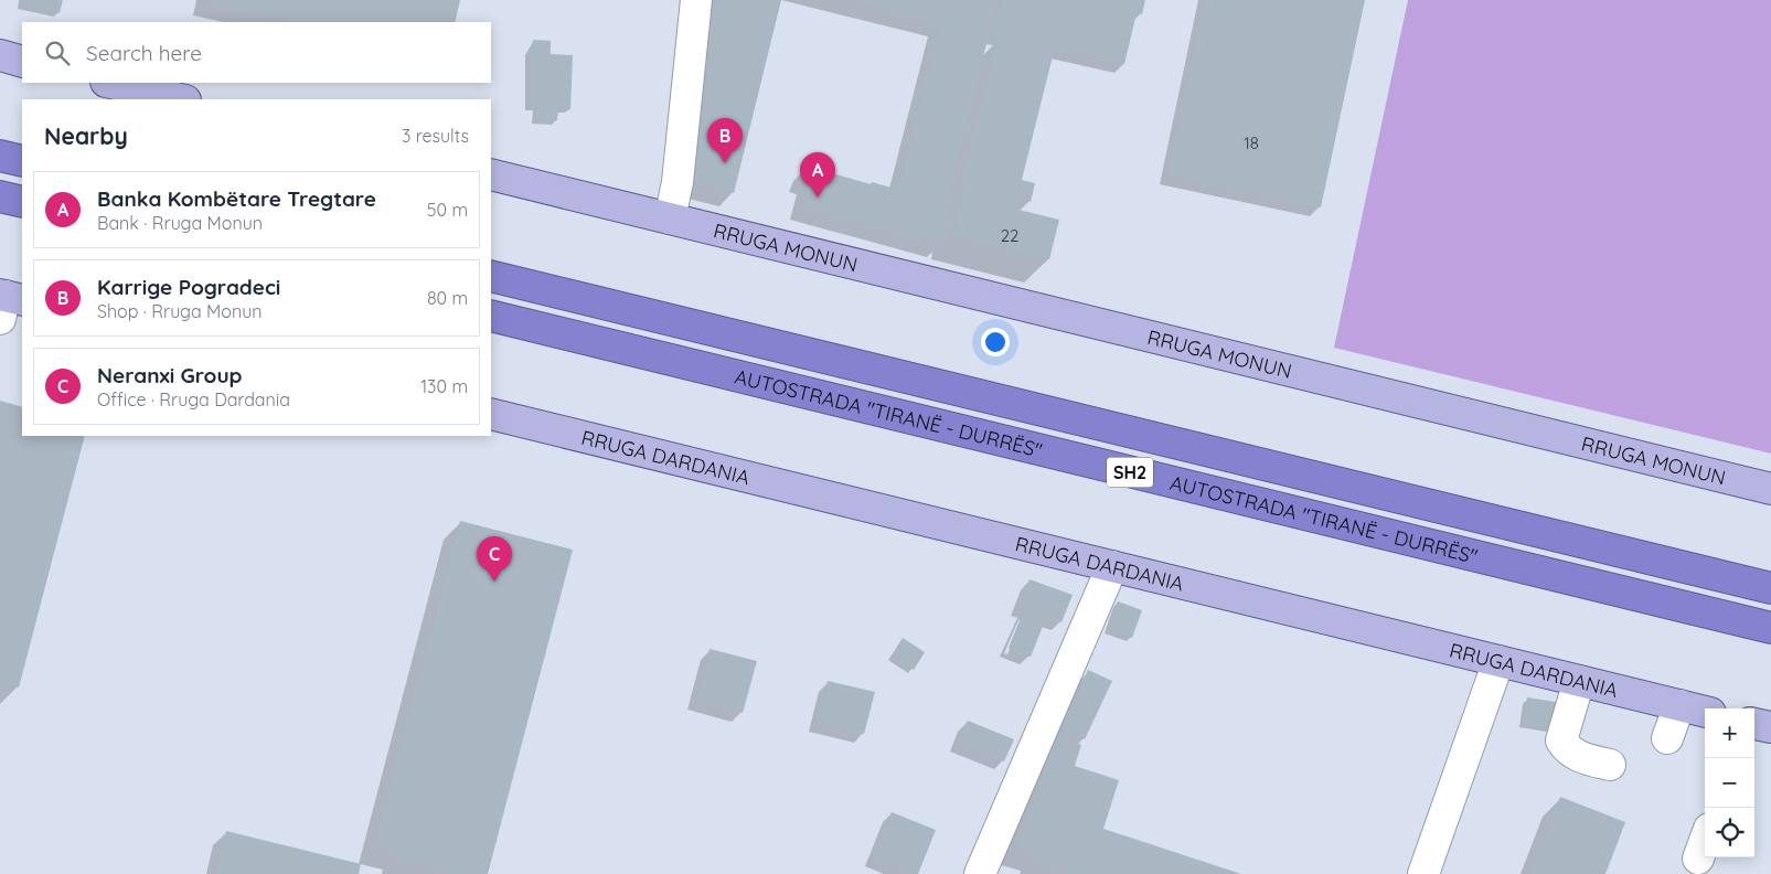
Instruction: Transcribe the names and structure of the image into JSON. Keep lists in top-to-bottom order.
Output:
{
  "streets": {
    "highway": ["AUTOSTRADA \"TIRANË - DURRËS\"", "SH2"],
    "main road": ["RRUGA MONUN", "RRUGA DARDANIA"]
  },
  "house_numbers": ["18", "22"],
  "page": {
    "search": "Search here",
    "heading": ["Nearby", "3 results"],
    "pins": ["B", "A", "C"],
    "list": [
      {
        "mark": "A",
        "name": "Banka Kombëtare Tregtare",
        "note": "Bank · Rruga Monun",
        "value": "50 m"
      },
      {
        "mark": "B",
        "name": "Karrige Pogradeci",
        "note": "Shop · Rruga Monun",
        "value": "80 m"
      },
      {
        "mark": "C",
        "name": "Neranxi Group",
        "note": "Office · Rruga Dardania",
        "value": "130 m"
      }
    ],
    "map_buttons": ["+", "−"]
  }
}
